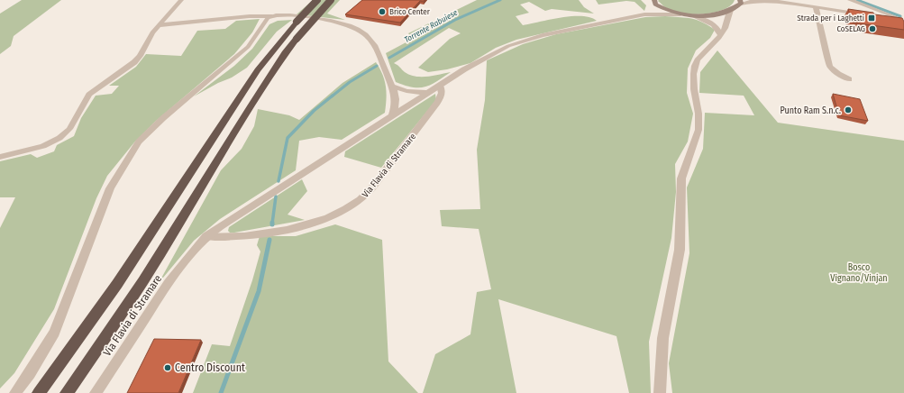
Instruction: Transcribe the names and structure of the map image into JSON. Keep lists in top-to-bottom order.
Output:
{
  "streets": {
    "main road": ["Via Flavia di Stramare"]
  },
  "water": ["Torrente Rabuiese"],
  "parks": ["Bosco Vignano/Vinjan"],
  "places": {
    "other": [
      "Brico Center",
      "CoSELAG",
      "Punto Ram S.n.c.",
      "Centro Discount"
    ],
    "transit": ["Strada per i Laghetti"]
  }
}
